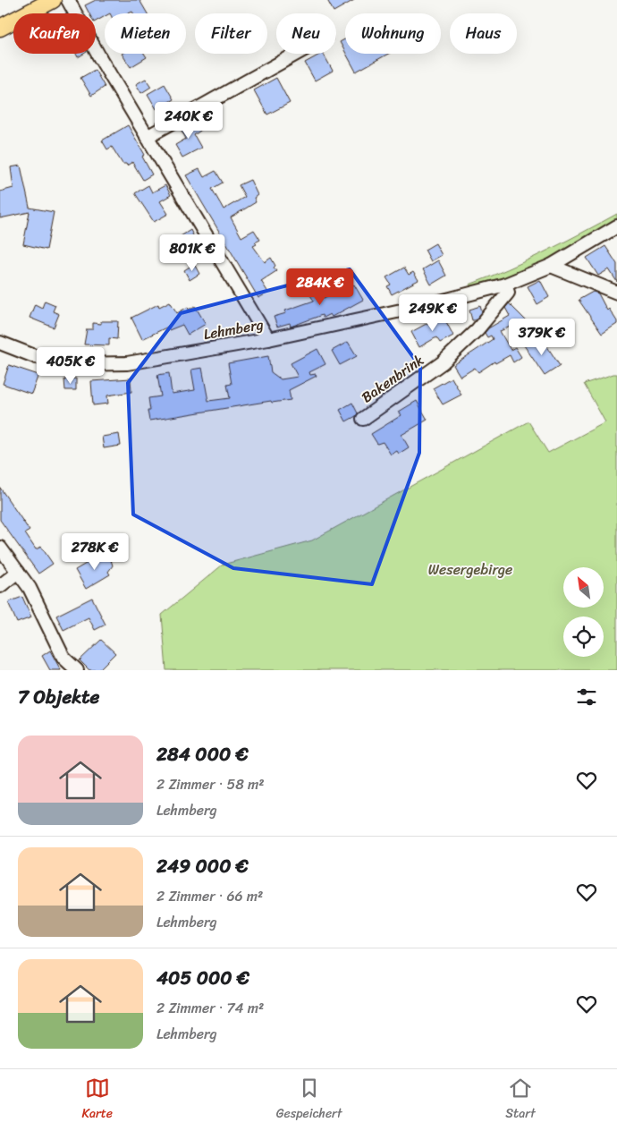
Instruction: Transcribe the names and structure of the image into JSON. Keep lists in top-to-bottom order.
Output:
{
  "streets": {
    "street": ["Lehmberg", "Bakenbrink"]
  },
  "crossings": [
    ["Lehmberg", "Bakenbrink"]
  ],
  "parks": ["Wesergebirge"],
  "north": "top left",
  "page": {
    "chip": [
      "Kaufen",
      "Mieten",
      "Filter",
      "Neu",
      "Wohnung",
      "Haus"
    ],
    "price": [
      "240K €",
      "801K €",
      "284K €",
      "249K €",
      "379K €",
      "405K €",
      "278K €"
    ],
    "heading": "7 Objekte",
    "list": [
      {
        "name": "284 000 €",
        "note": "2 Zimmer · 58 m² · Lehmberg"
      },
      {
        "name": "249 000 €",
        "note": "2 Zimmer · 66 m² · Lehmberg"
      },
      {
        "name": "405 000 €",
        "note": "2 Zimmer · 74 m² · Lehmberg"
      }
    ],
    "tabs": ["Karte", "Gespeichert", "Start"]
  }
}
